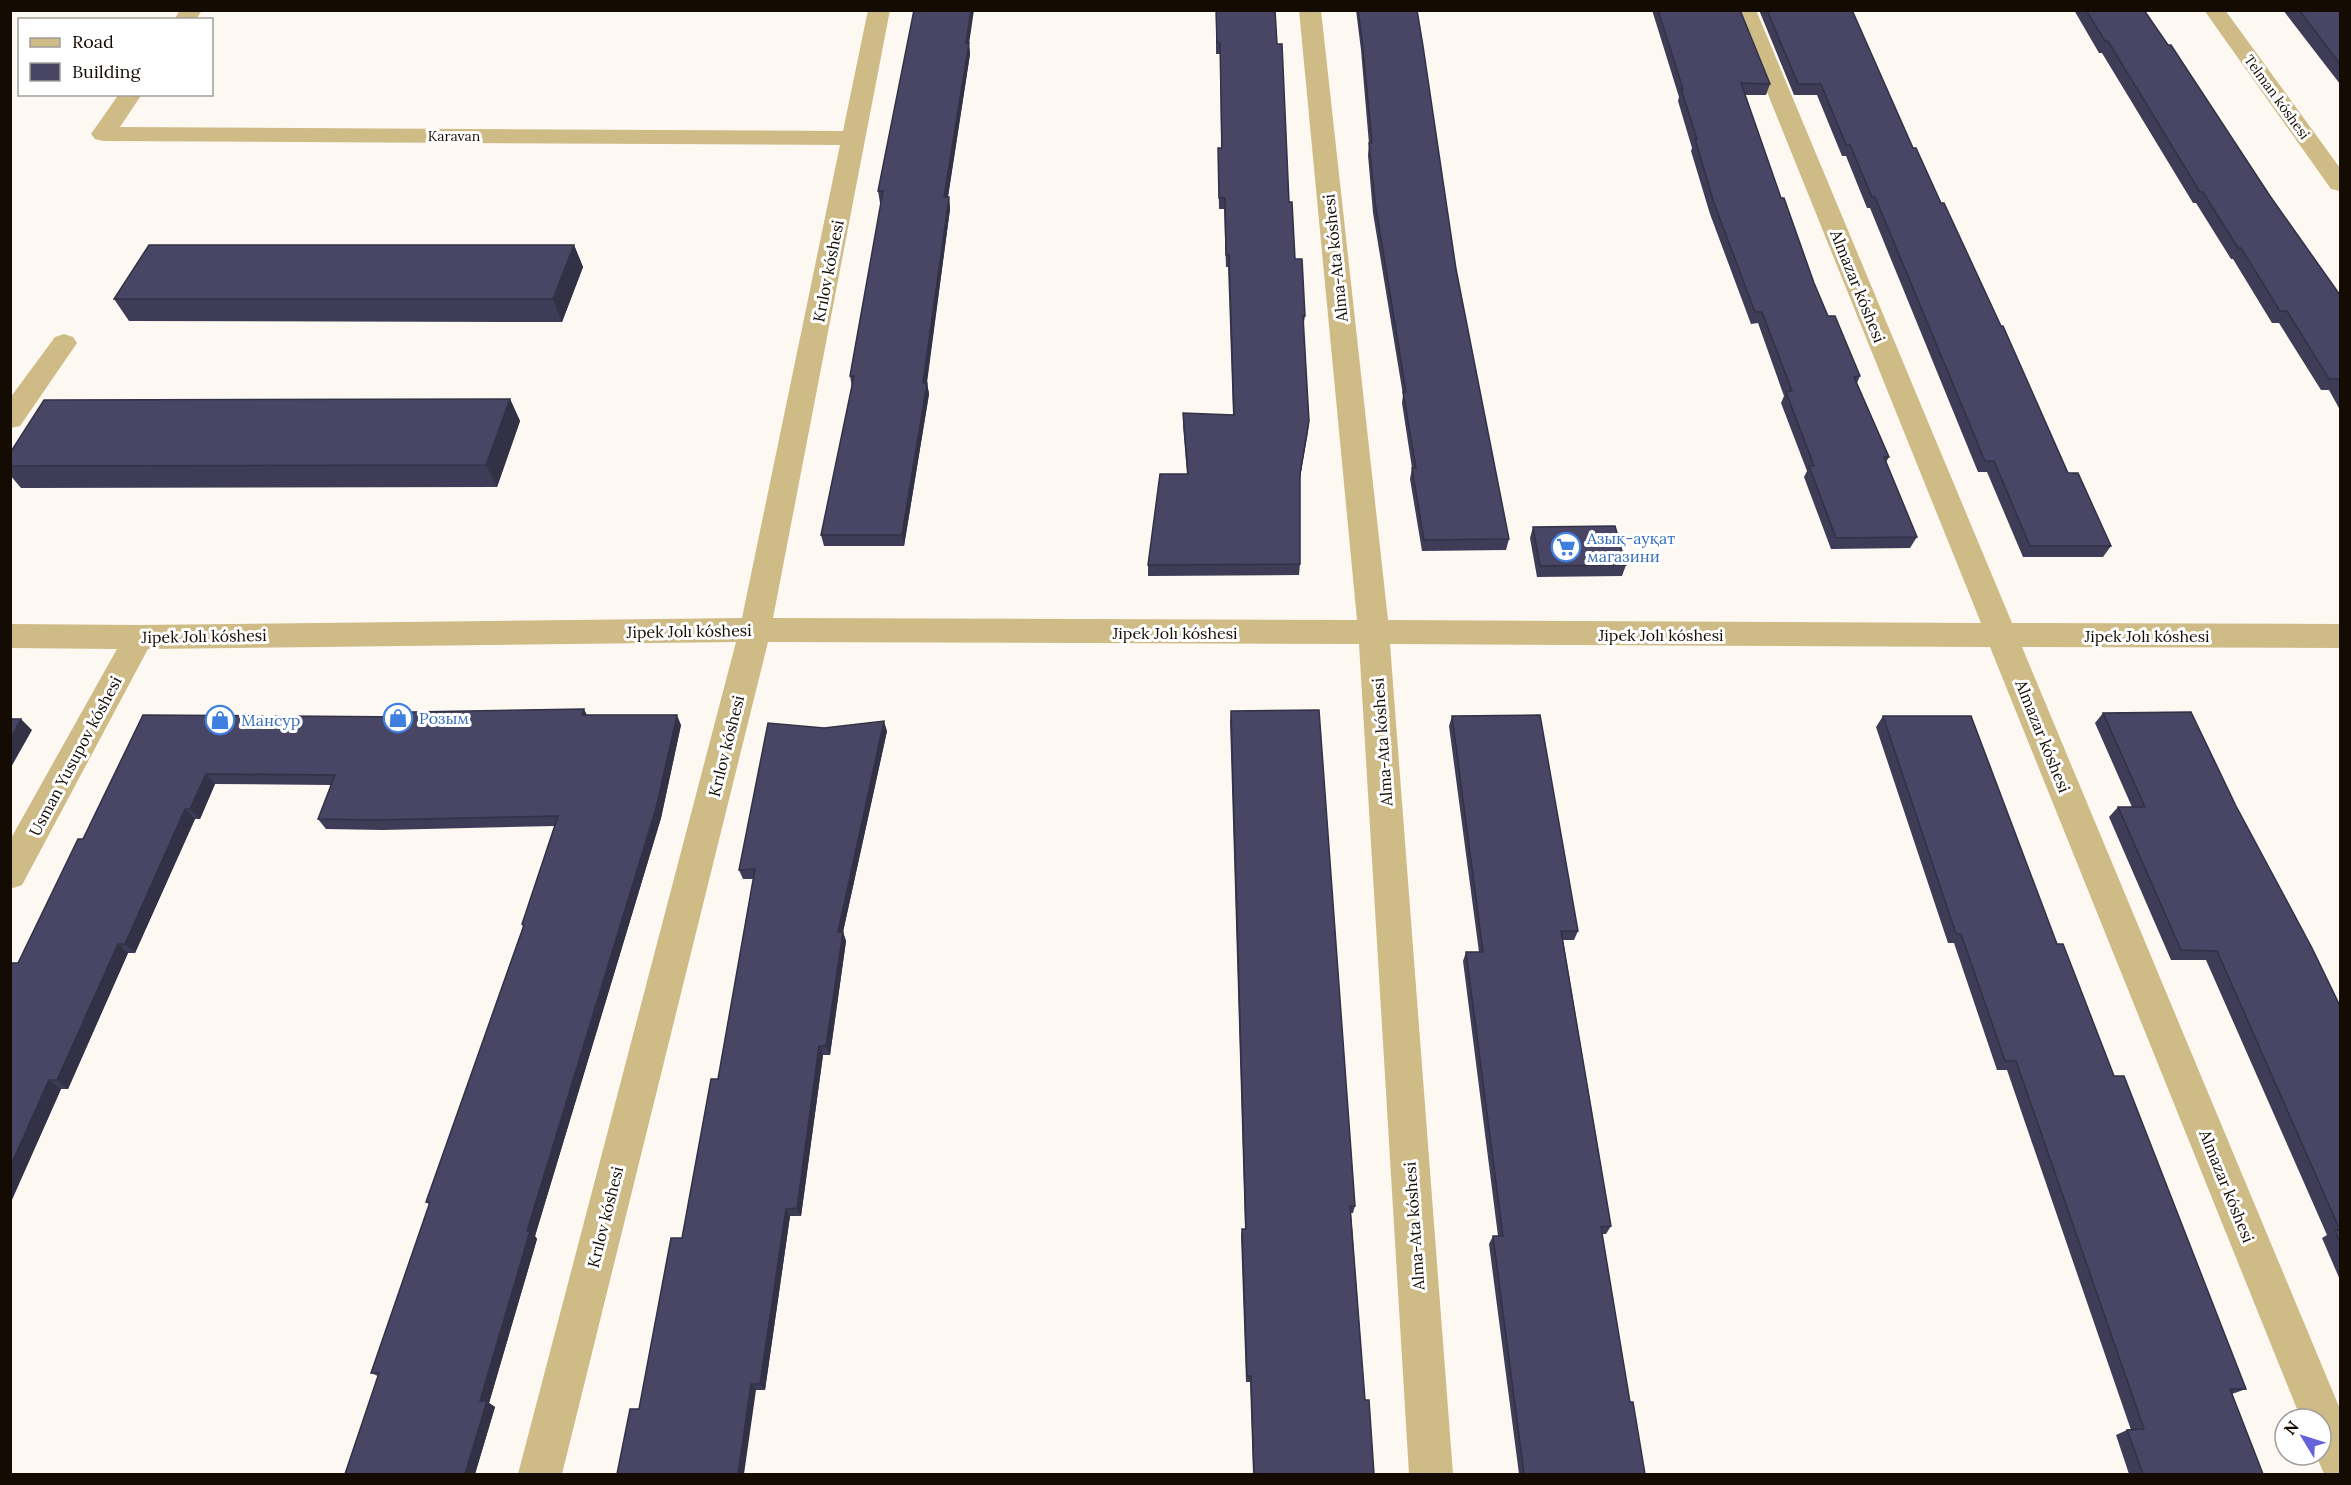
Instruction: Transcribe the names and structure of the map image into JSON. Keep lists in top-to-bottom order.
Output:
{
  "streets": {
    "street": [
      "Telman kóshesi",
      "Karavan",
      "Alma-Ata kóshesi",
      "Krılov kóshesi",
      "Almazar kóshesi",
      "Jipek Jolı kóshesi",
      "Usman Yusupov kóshesi"
    ]
  },
  "crossings": [
    ["Karavan", "Krılov kóshesi"],
    ["Alma-Ata kóshesi", "Jipek Jolı kóshesi"],
    ["Krılov kóshesi", "Jipek Jolı kóshesi"],
    ["Almazar kóshesi", "Jipek Jolı kóshesi"],
    ["Jipek Jolı kóshesi", "Usman Yusupov kóshesi"]
  ],
  "places": {
    "supermarket": ["Азық-ауқат магазини"],
    "shop": ["Розым", "Мансур"]
  },
  "legend": ["Road", "Building"],
  "north": "top left"
}
